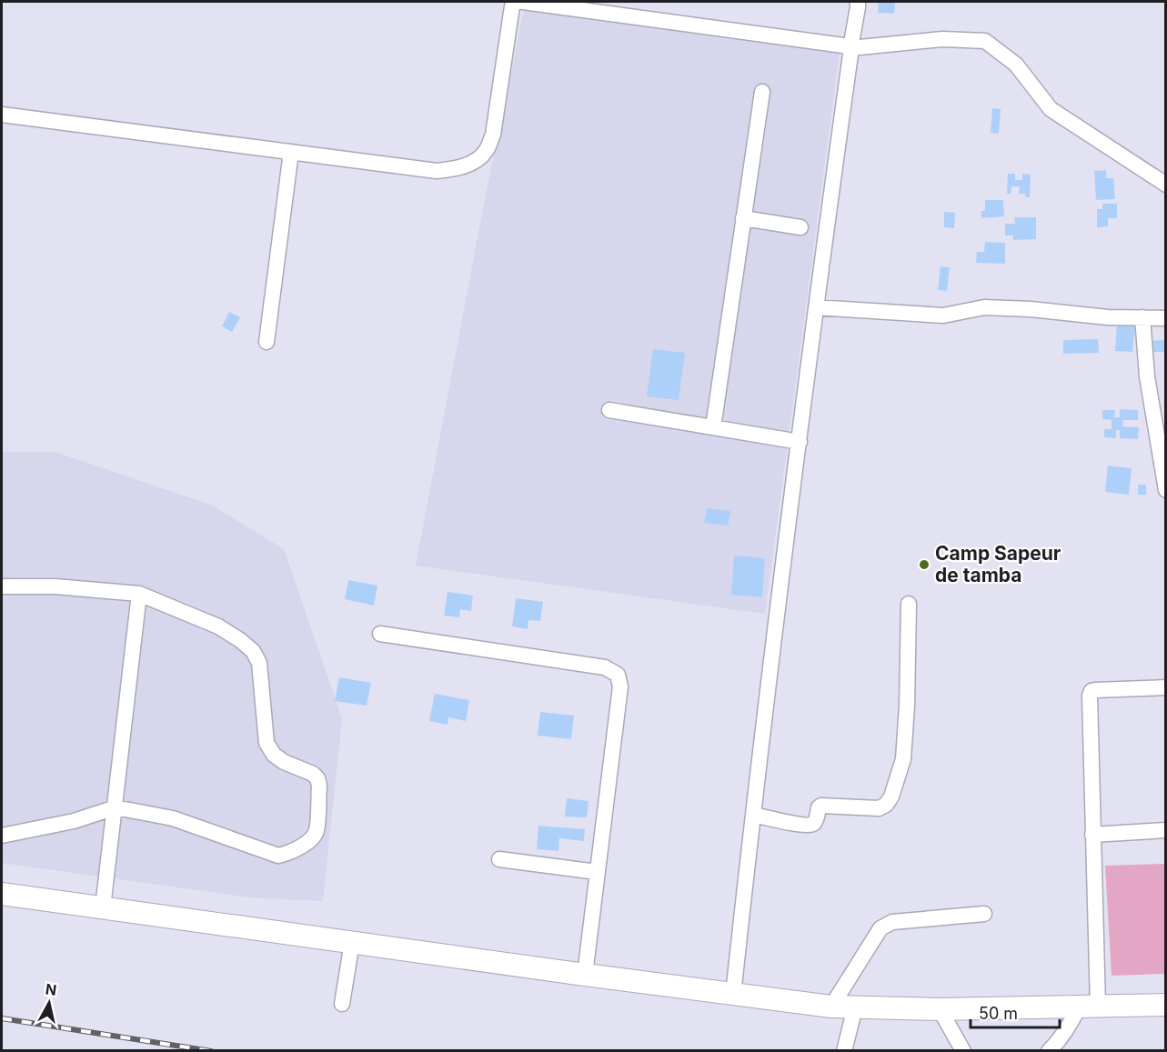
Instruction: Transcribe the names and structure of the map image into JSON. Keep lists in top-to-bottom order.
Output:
{
  "places": ["Camp Sapeur de tamba"],
  "scale_bar": "50 m",
  "north": "top"
}
